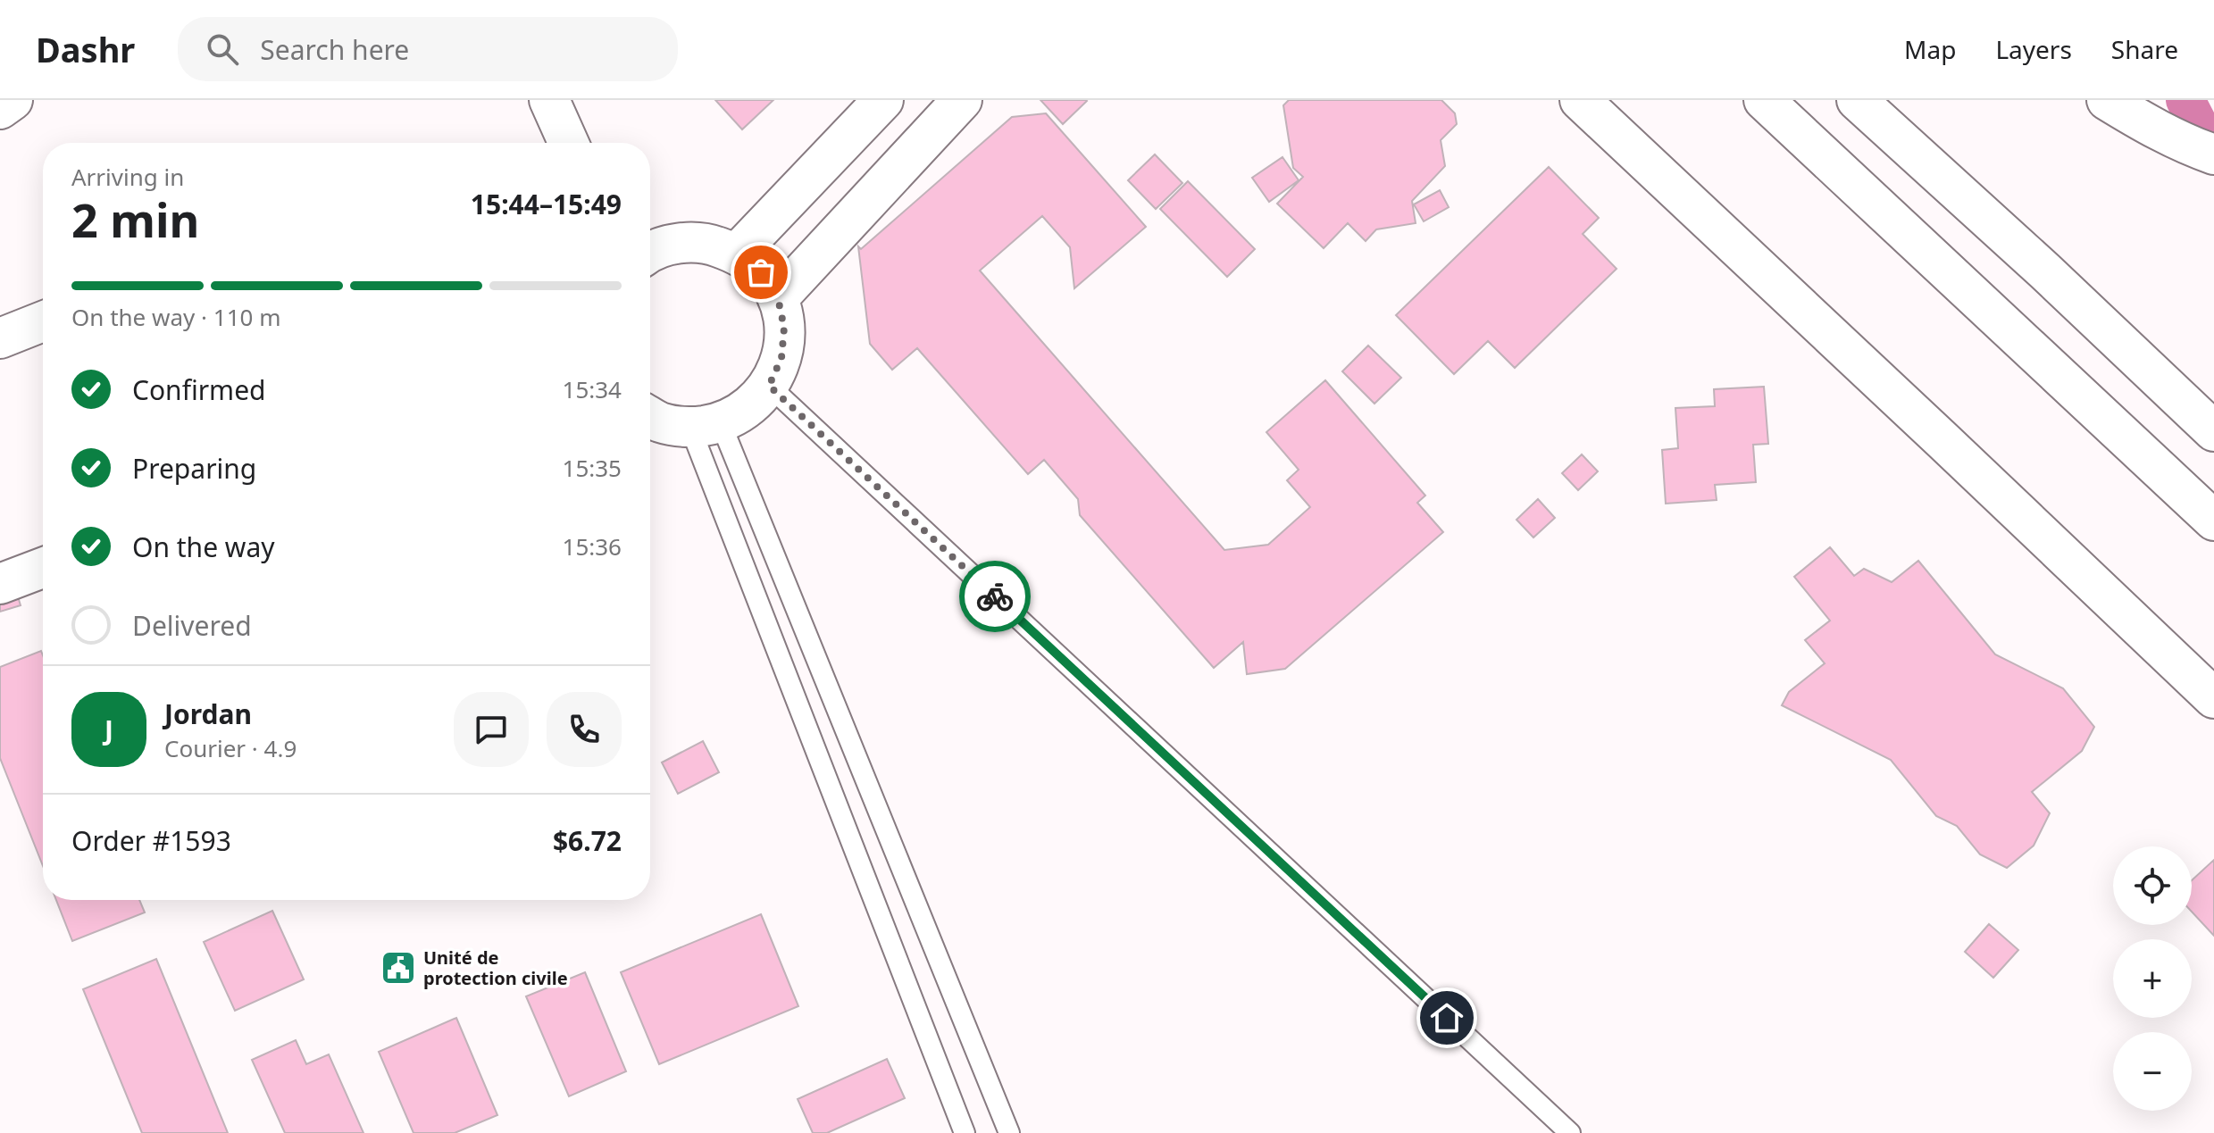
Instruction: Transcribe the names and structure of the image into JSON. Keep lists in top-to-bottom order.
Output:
{
  "places": {
    "public building": ["Unité de protection civile"]
  },
  "page": {
    "header": "Dashr",
    "search": "Search here",
    "nav": ["Map", "Layers", "Share"],
    "heading": ["2 min", "Arriving in", "15:44–15:49"],
    "panel": [
      "Jordan",
      "Courier · 4.9",
      "Order #1593",
      "$6.72"
    ],
    "bar": "On the way · 110 m",
    "list": [
      ["Confirmed", "15:34"],
      ["Preparing", "15:35"],
      ["On the way", "15:36"],
      "Delivered"
    ],
    "round": "J",
    "map_buttons": ["+", "−"]
  }
}
